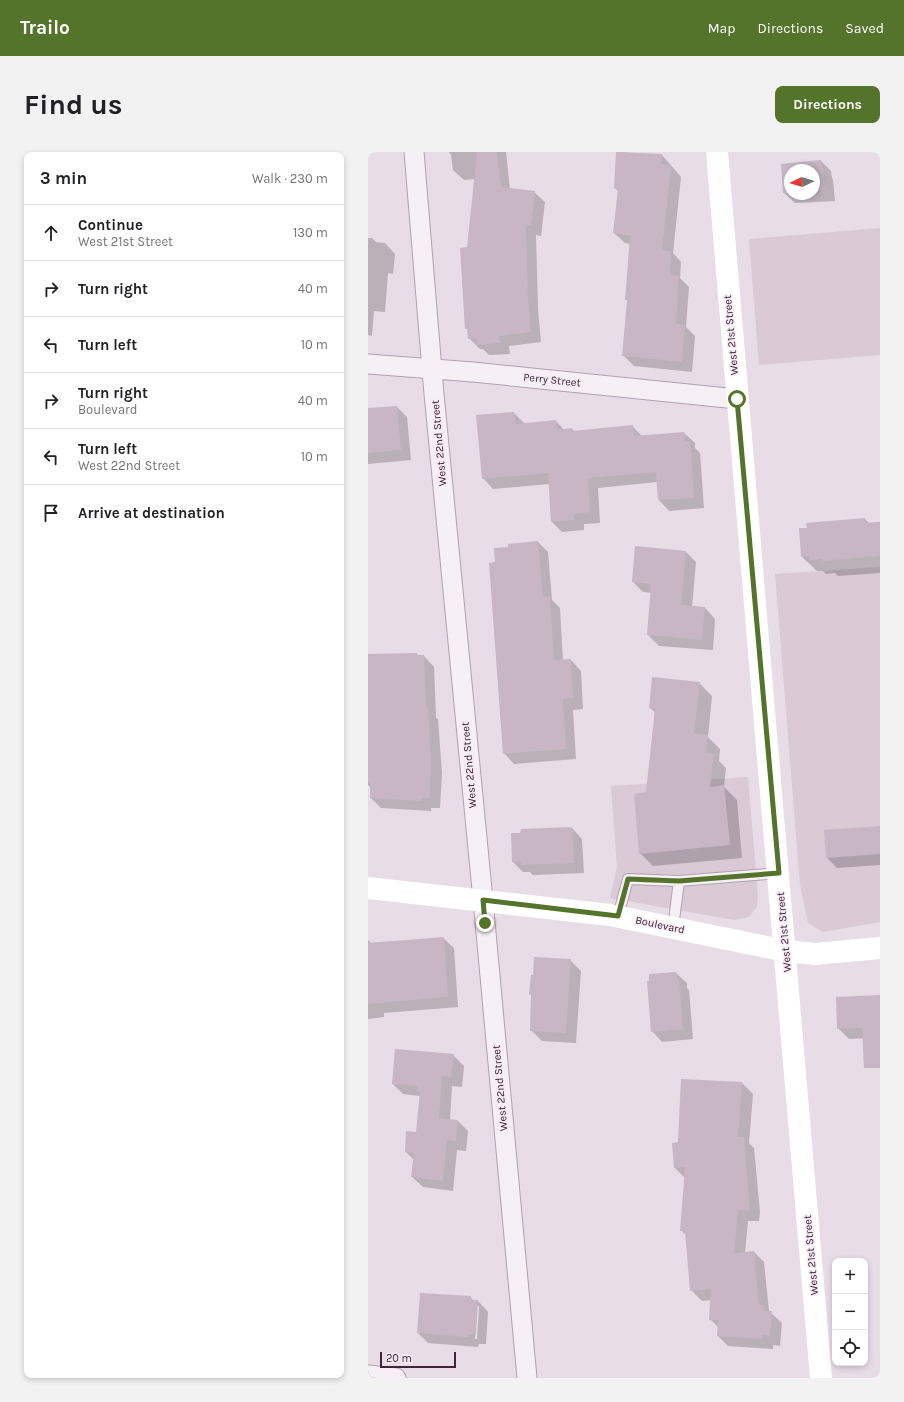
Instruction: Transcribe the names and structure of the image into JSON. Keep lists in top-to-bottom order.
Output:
{
  "streets": {
    "street": [
      "West 21st Street",
      "Perry Street",
      "West 22nd Street",
      "Boulevard"
    ]
  },
  "crossings": [
    ["West 21st Street", "Perry Street"],
    ["West 21st Street", "Boulevard"],
    ["Perry Street", "West 22nd Street"],
    ["West 22nd Street", "Boulevard"]
  ],
  "scale_bar": "20 m",
  "north": "left",
  "page": {
    "header": "Trailo",
    "nav": ["Map", "Directions", "Saved"],
    "buttons": "Directions",
    "title": "Find us",
    "heading": ["3 min", "Walk · 230 m"],
    "list": [
      ["Continue", "West 21st Street", "130 m"],
      ["Turn right", "40 m"],
      ["Turn left", "10 m"],
      ["Turn right", "Boulevard", "40 m"],
      ["Turn left", "West 22nd Street", "10 m"],
      "Arrive at destination"
    ],
    "map_buttons": ["+", "−"],
    "scale": "20 m"
  }
}
